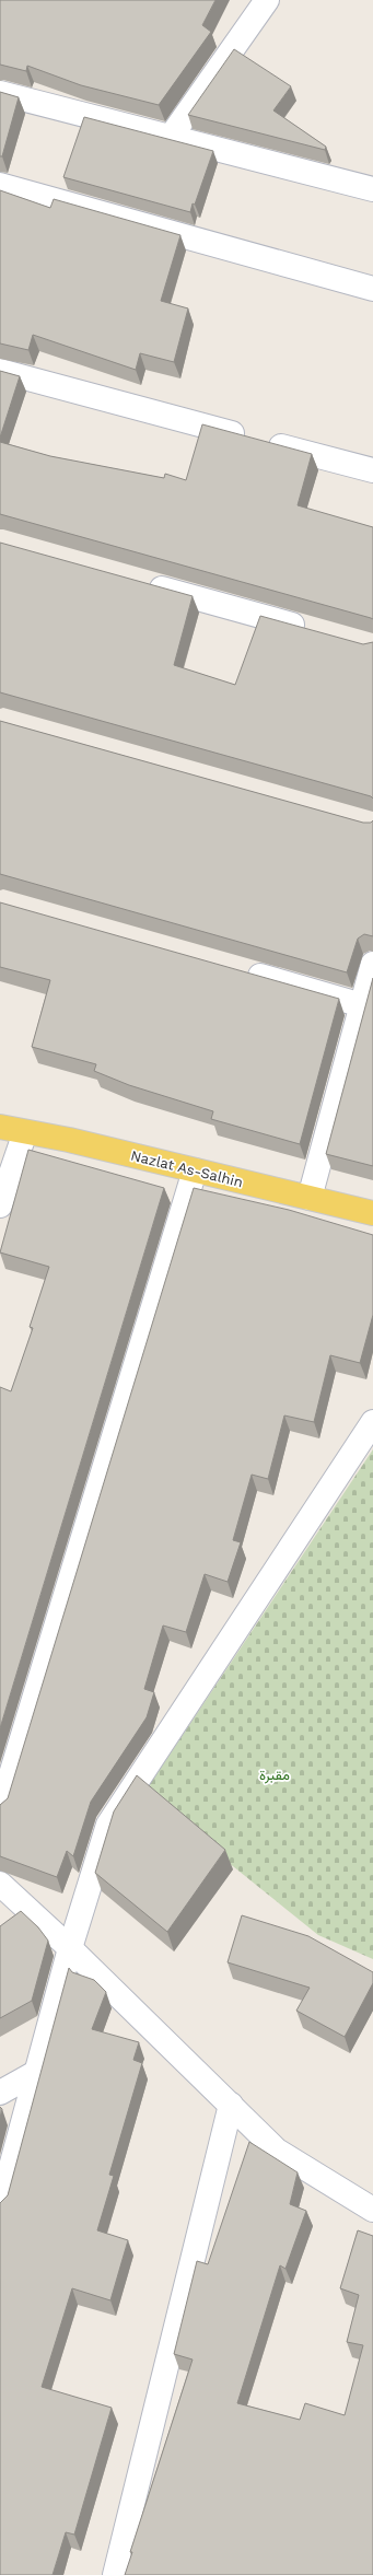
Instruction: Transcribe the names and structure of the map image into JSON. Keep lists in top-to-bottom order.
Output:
{
  "streets": {
    "main road": ["Nazlat As-Salhin"]
  },
  "parks": ["مقبرة"]
}
